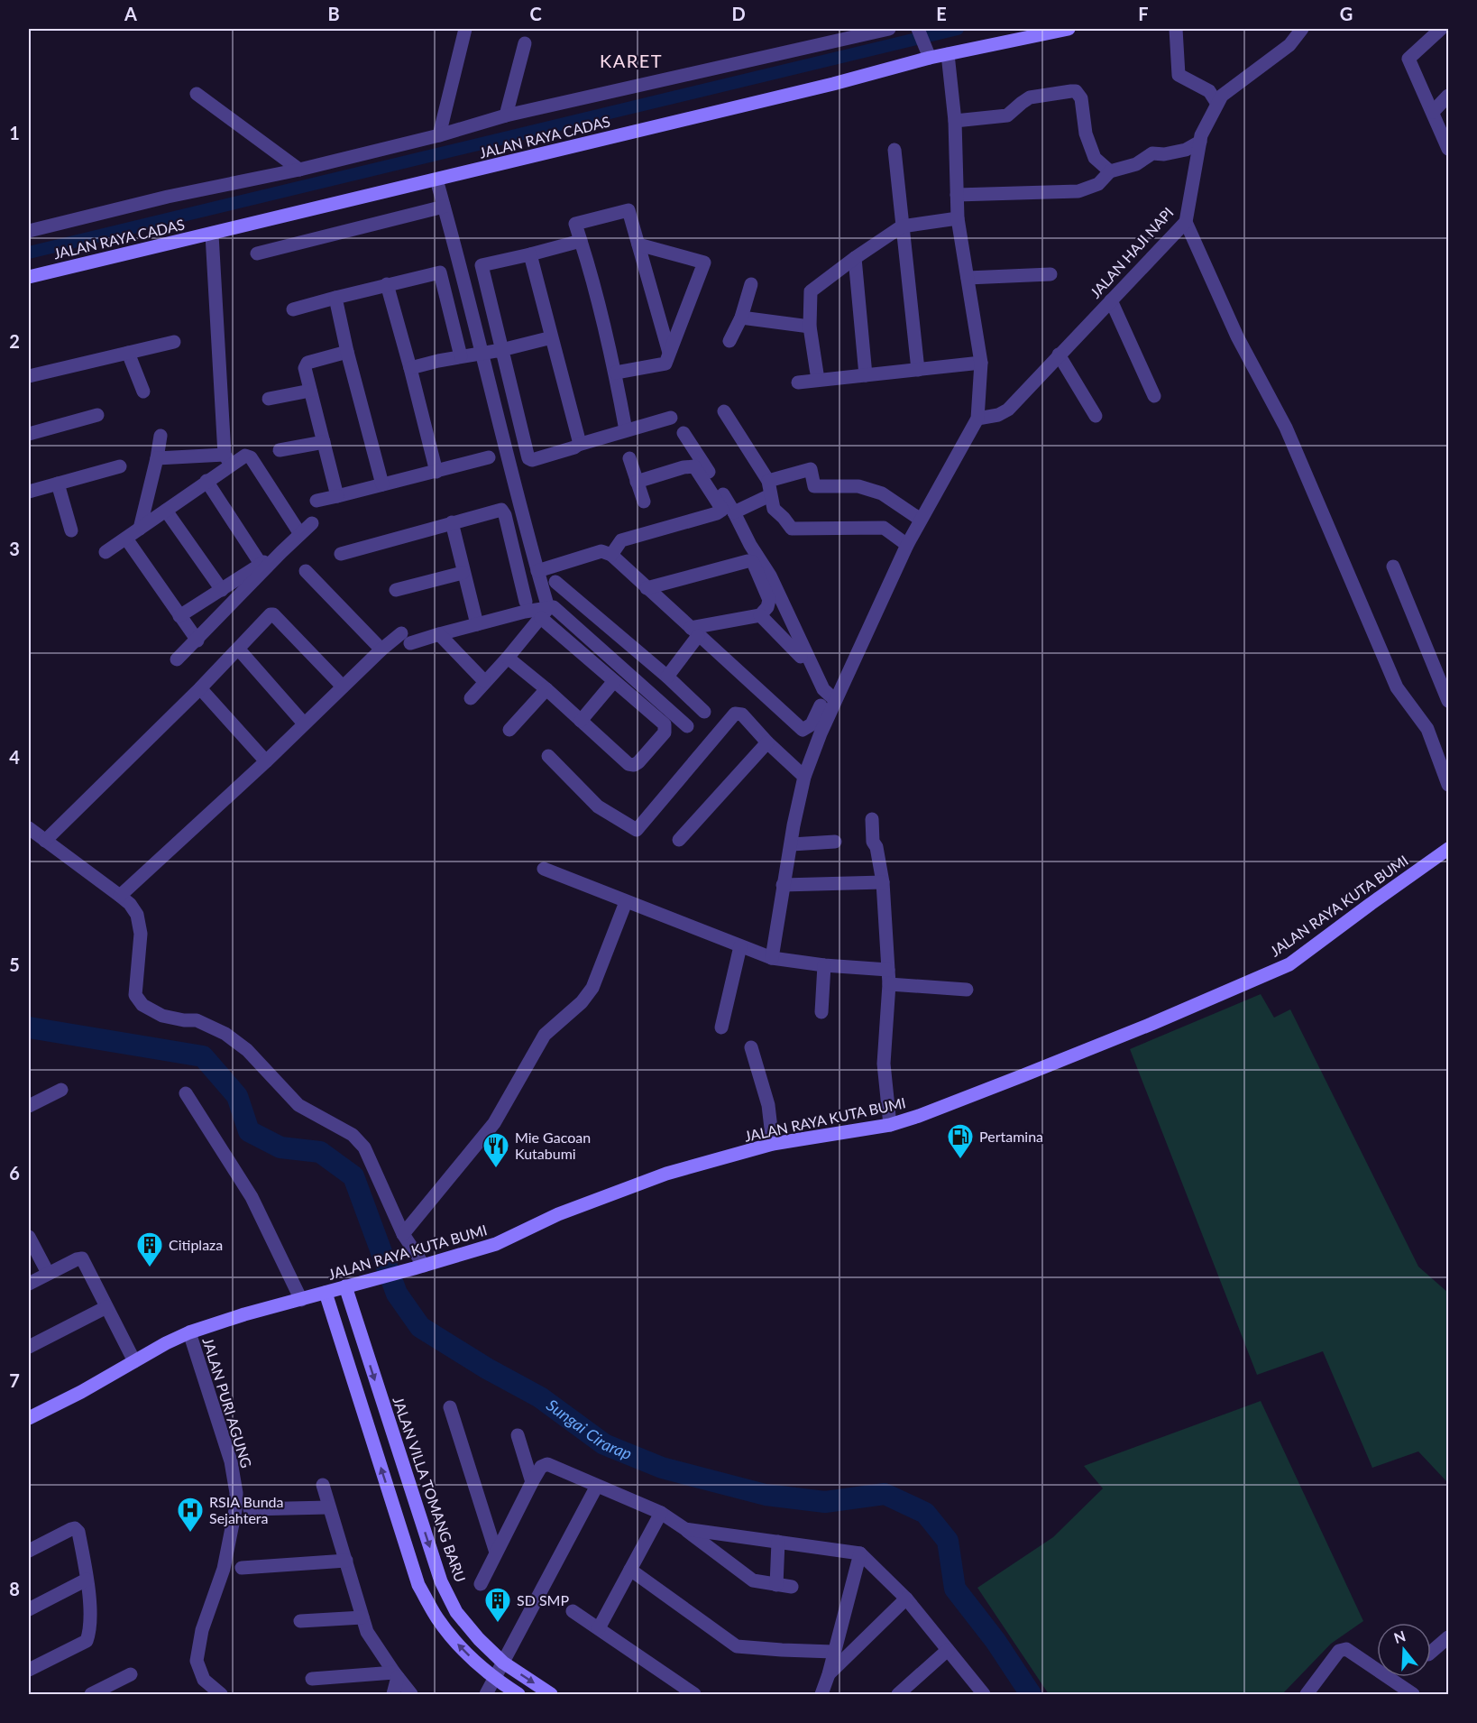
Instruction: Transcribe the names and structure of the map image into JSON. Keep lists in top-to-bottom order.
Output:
{
  "streets": {
    "street": [
      "JALAN RAYA CADAS",
      "JALAN HAJI NAPI",
      "JALAN RAYA KUTA BUMI",
      "JALAN PURI AGUNG",
      "JALAN VILLA TOMANG BARU"
    ]
  },
  "crossings": [
    ["JALAN RAYA KUTA BUMI", "JALAN PURI AGUNG"],
    ["JALAN RAYA KUTA BUMI", "JALAN VILLA TOMANG BARU"]
  ],
  "districts": ["KARET"],
  "water": ["Sungai Cirarap"],
  "places": {
    "fuel station": ["Pertamina"],
    "restaurant": ["Mie Gacoan Kutabumi"],
    "building": ["Citiplaza", "SD SMP"],
    "hospital": ["RSIA Bunda Sejahtera"]
  },
  "north": "top",
  "grid": {
    "columns": [
      "A",
      "B",
      "C",
      "D",
      "E",
      "F",
      "G"
    ],
    "rows": [
      "1",
      "2",
      "3",
      "4",
      "5",
      "6",
      "7",
      "8"
    ]
  }
}
